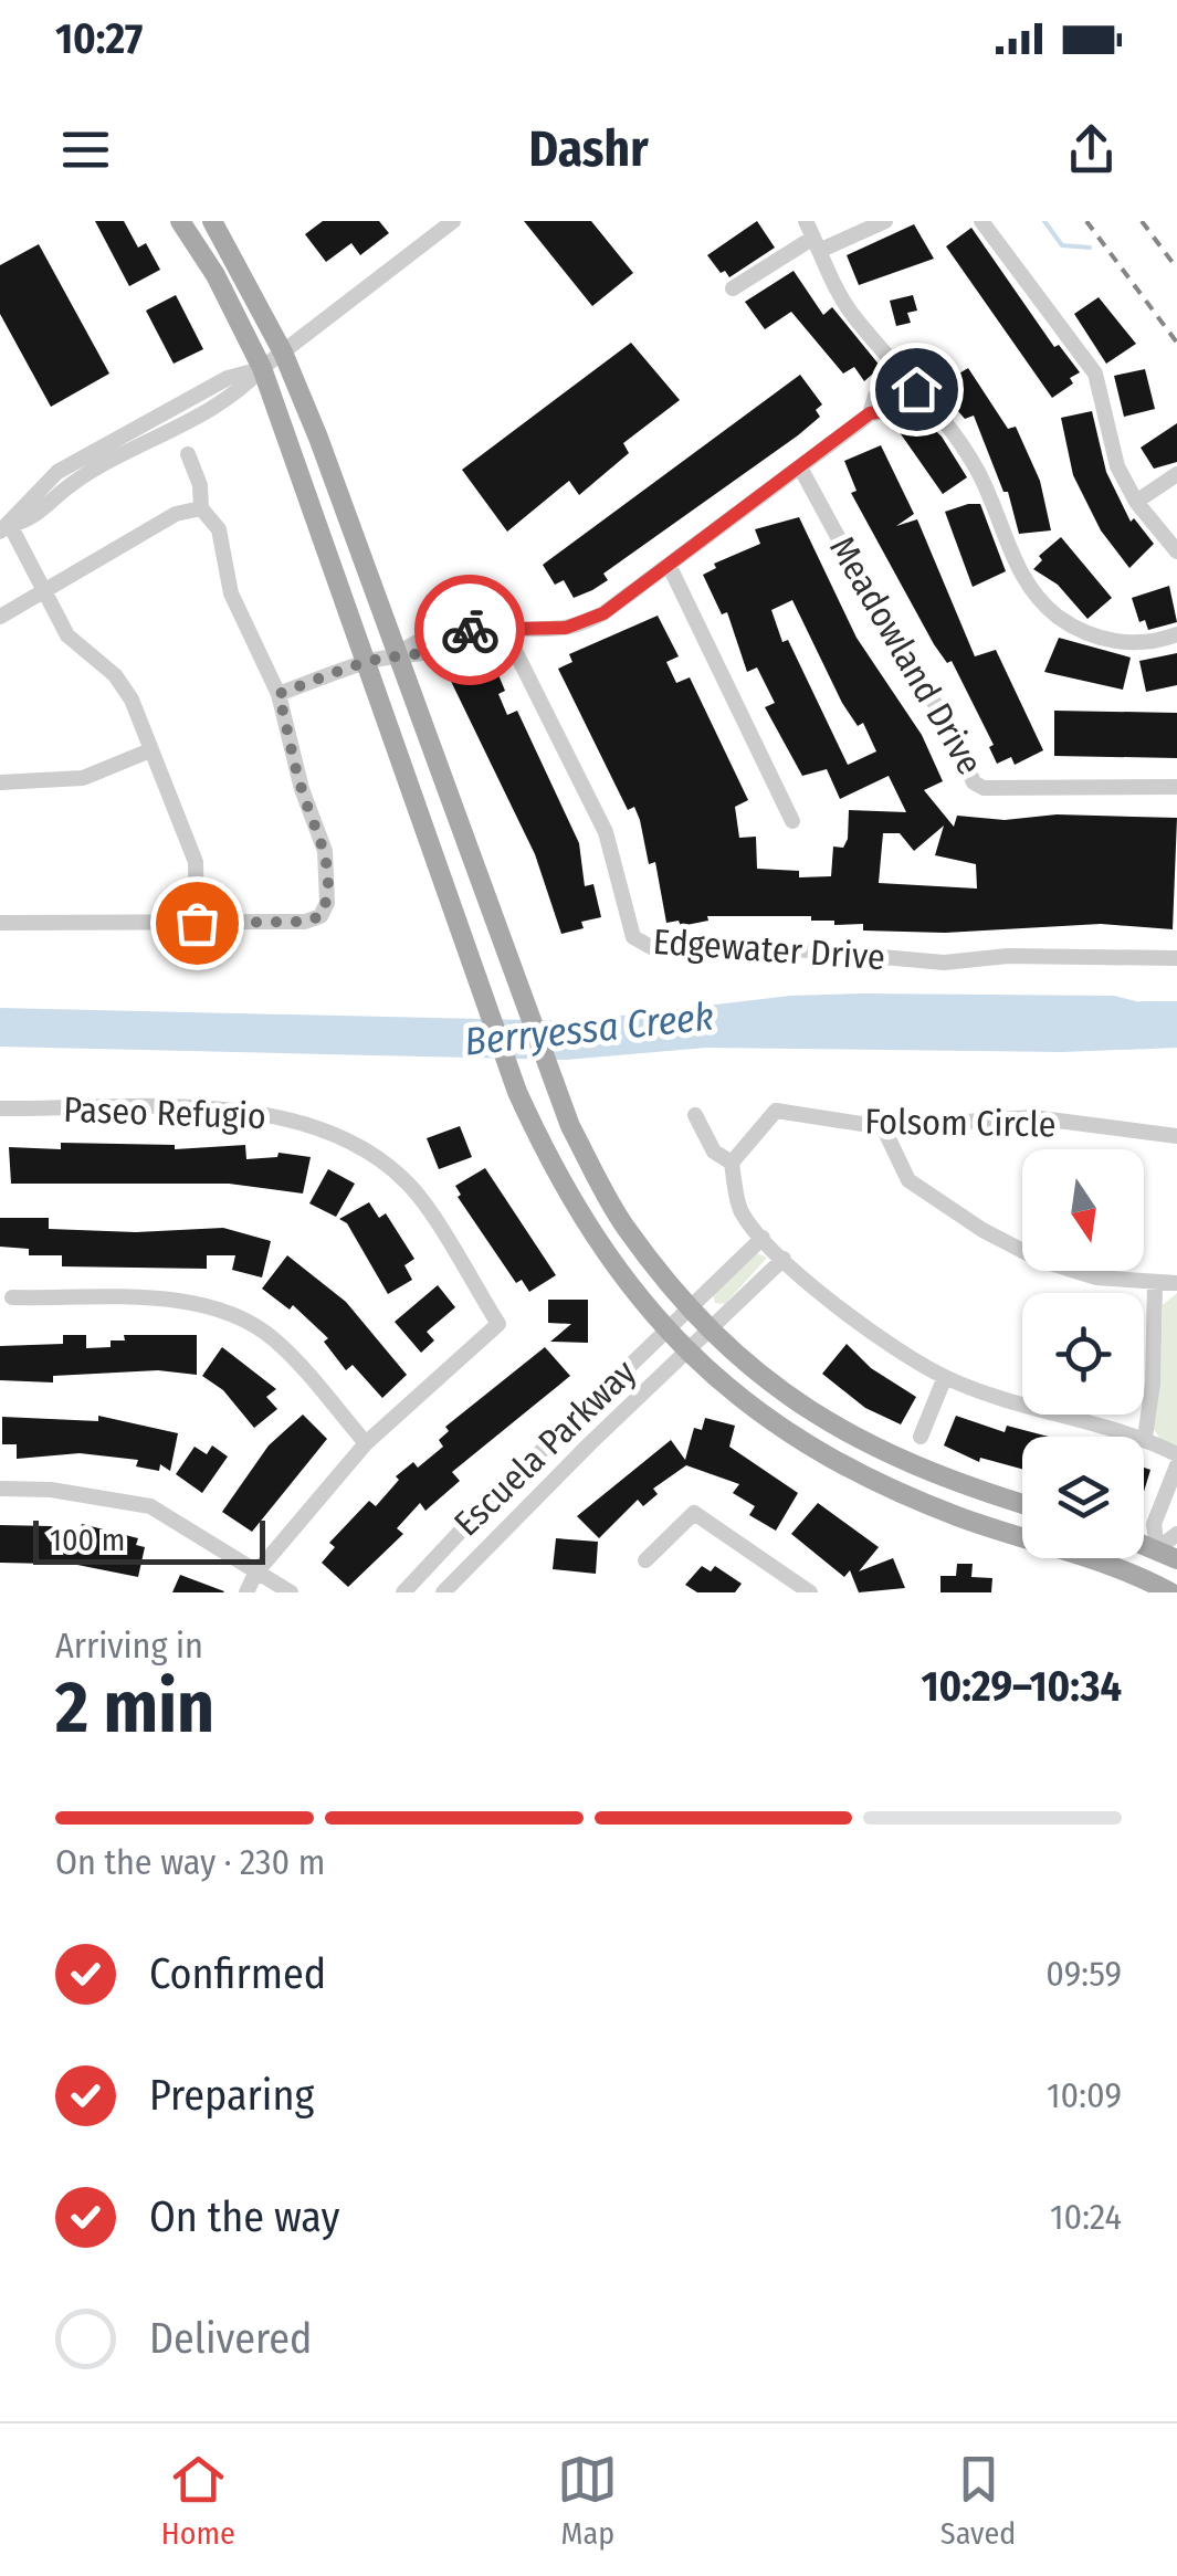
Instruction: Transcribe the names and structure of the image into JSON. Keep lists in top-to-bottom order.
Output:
{
  "streets": {
    "street": [
      "Meadowland Drive",
      "Edgewater Drive",
      "Paseo Refugio",
      "Folsom Circle",
      "Escuela Parkway"
    ]
  },
  "water": ["Berryessa Creek"],
  "scale_bar": "100 m",
  "north": "bottom",
  "page": {
    "status": "10:27",
    "header": "Dashr",
    "scale": "100 m",
    "heading": ["2 min", "Arriving in", "10:29–10:34"],
    "bar": "On the way · 230 m",
    "list": [
      ["Confirmed", "09:59"],
      ["Preparing", "10:09"],
      ["On the way", "10:24"],
      "Delivered"
    ],
    "tabs": ["Home", "Map", "Saved"]
  }
}
